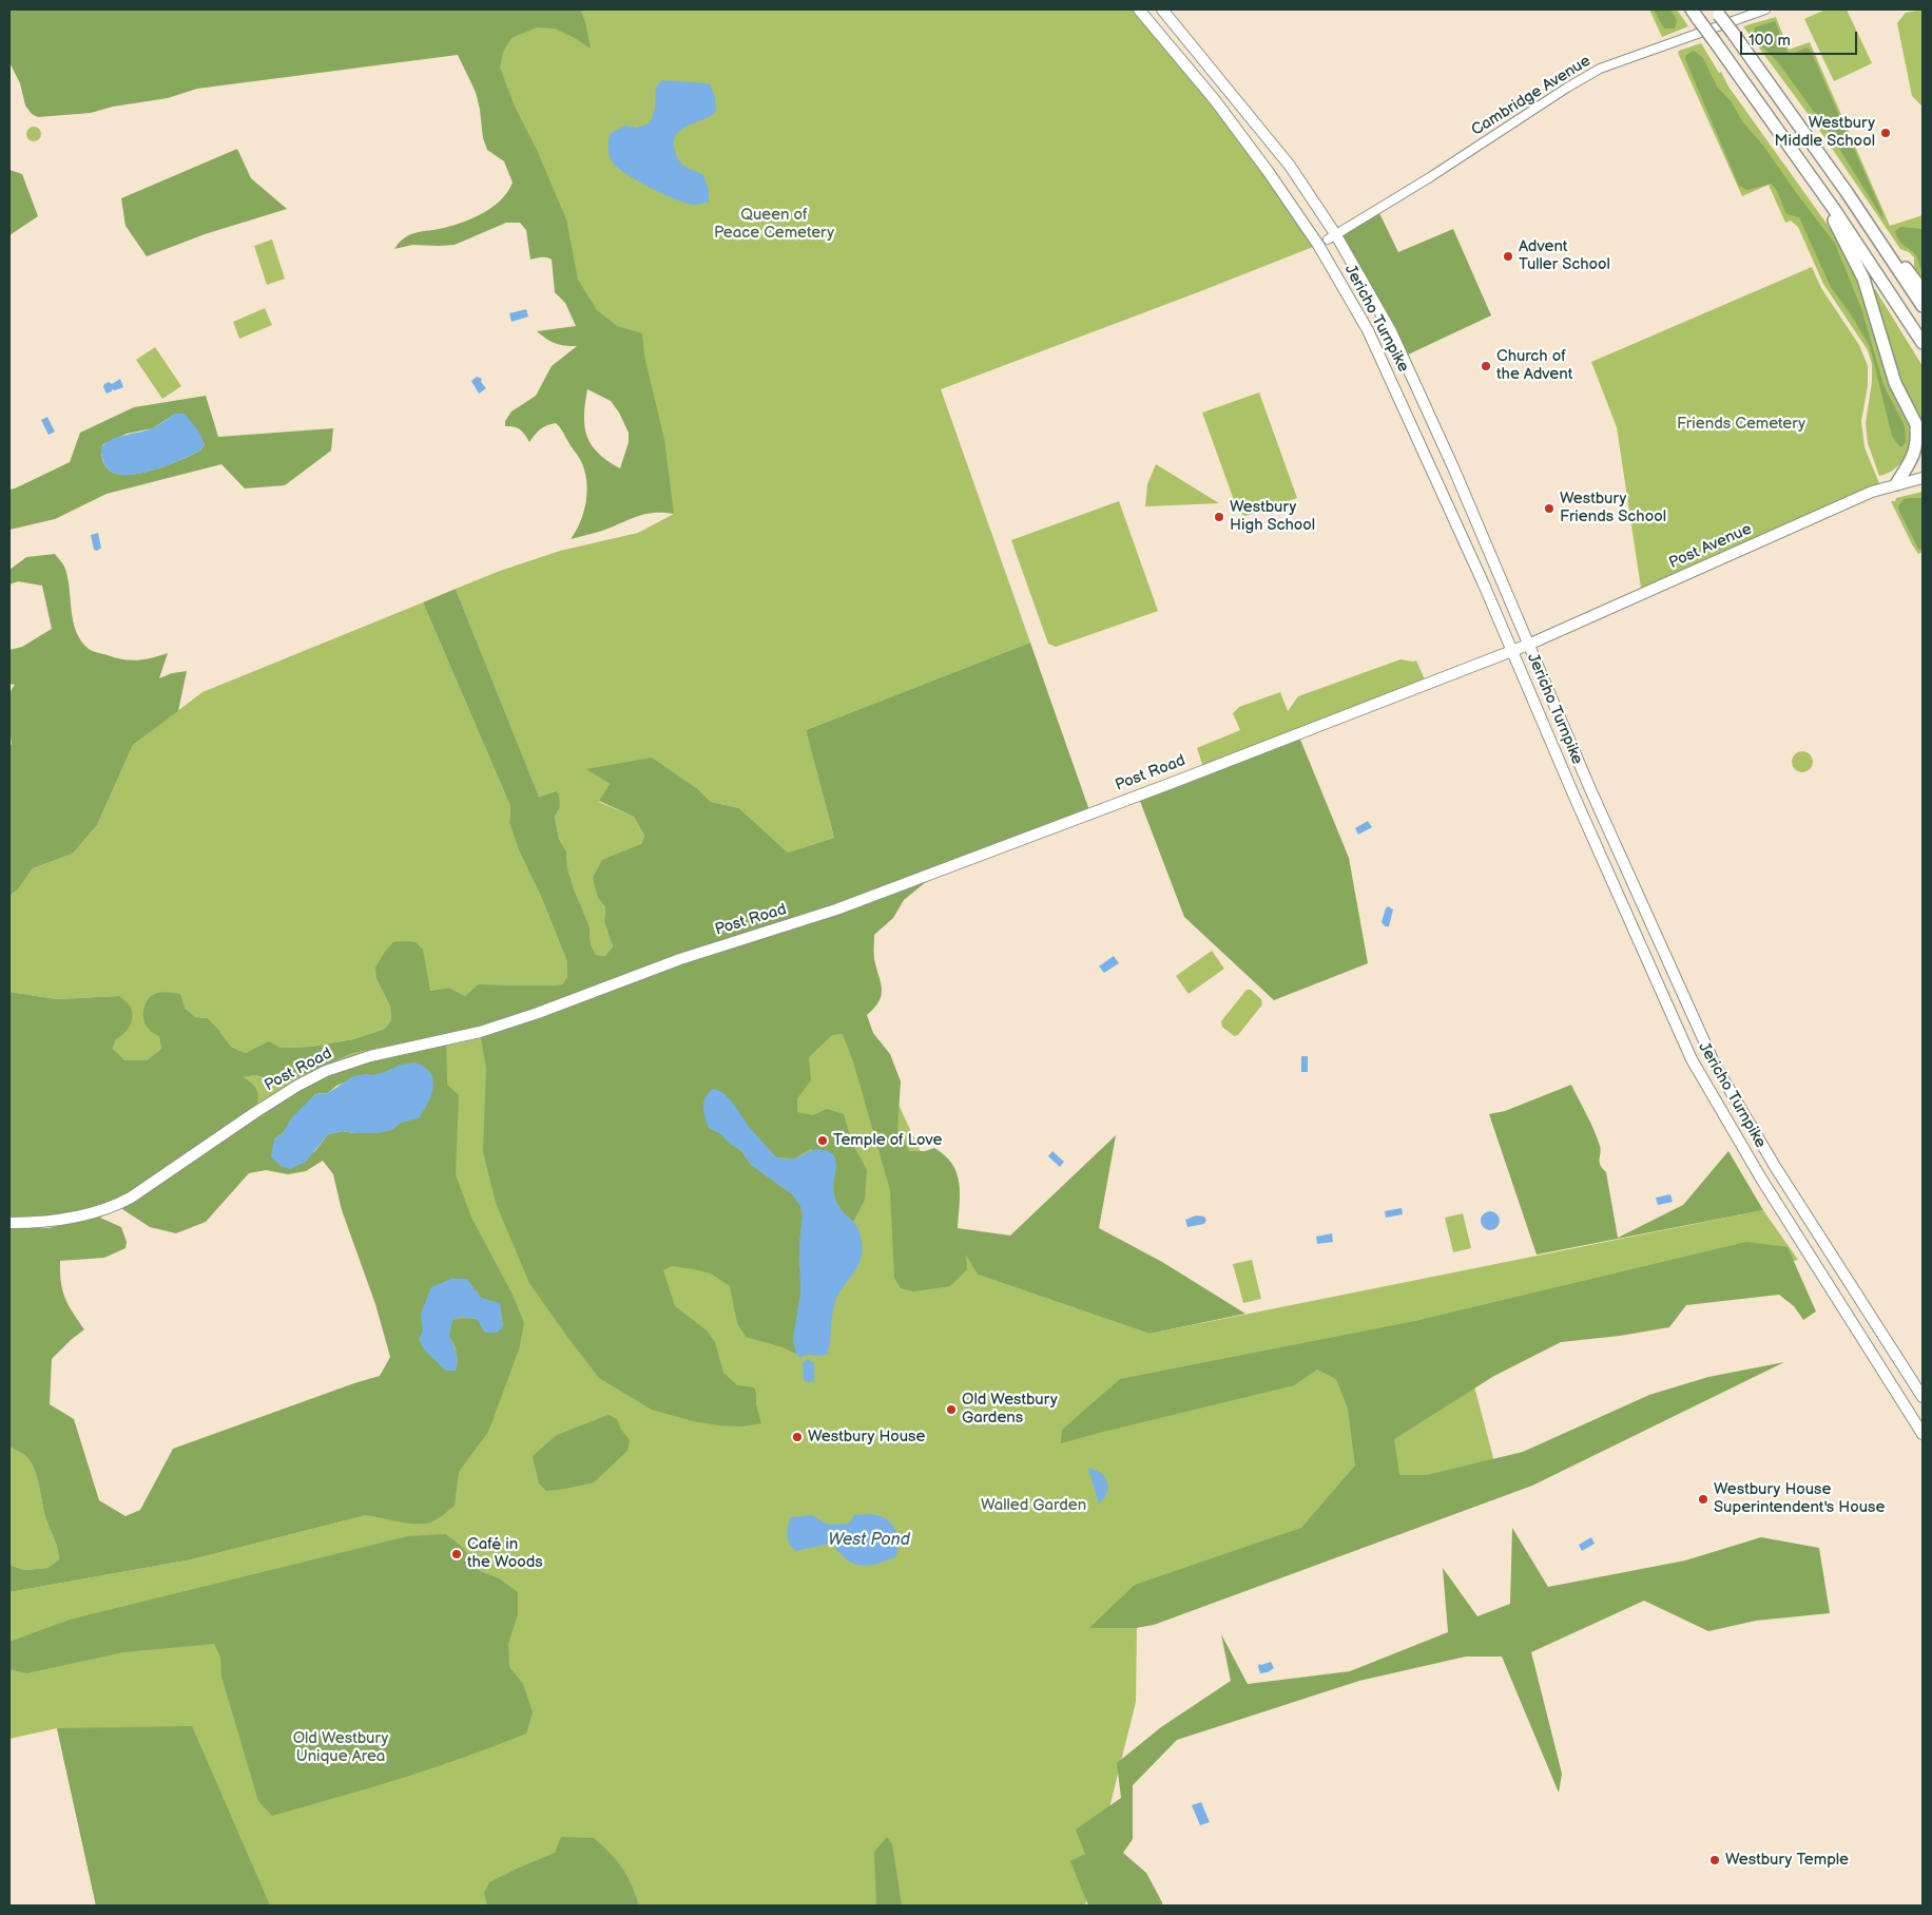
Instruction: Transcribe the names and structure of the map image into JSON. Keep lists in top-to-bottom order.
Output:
{
  "streets": {
    "main road": ["Jericho Turnpike", "Post Avenue", "Post Road"],
    "street": ["Cambridge Avenue"]
  },
  "crossings": [
    ["Cambridge Avenue", "Jericho Turnpike"],
    ["Jericho Turnpike", "Post Avenue"],
    ["Jericho Turnpike", "Post Road"],
    ["Post Avenue", "Post Road"]
  ],
  "water": ["West Pond"],
  "parks": [
    "Queen of Peace Cemetery",
    "Friends Cemetery",
    "Walled Garden",
    "Old Westbury Unique Area"
  ],
  "places": [
    "Westbury Middle School",
    "Advent Tuller School",
    "Church of the Advent",
    "Westbury Friends School",
    "Westbury High School",
    "Temple of Love",
    "Old Westbury Gardens",
    "Westbury House",
    "Westbury House Superintendent's House",
    "Café in the Woods",
    "Westbury Temple"
  ],
  "scale_bar": "100 m"
}
